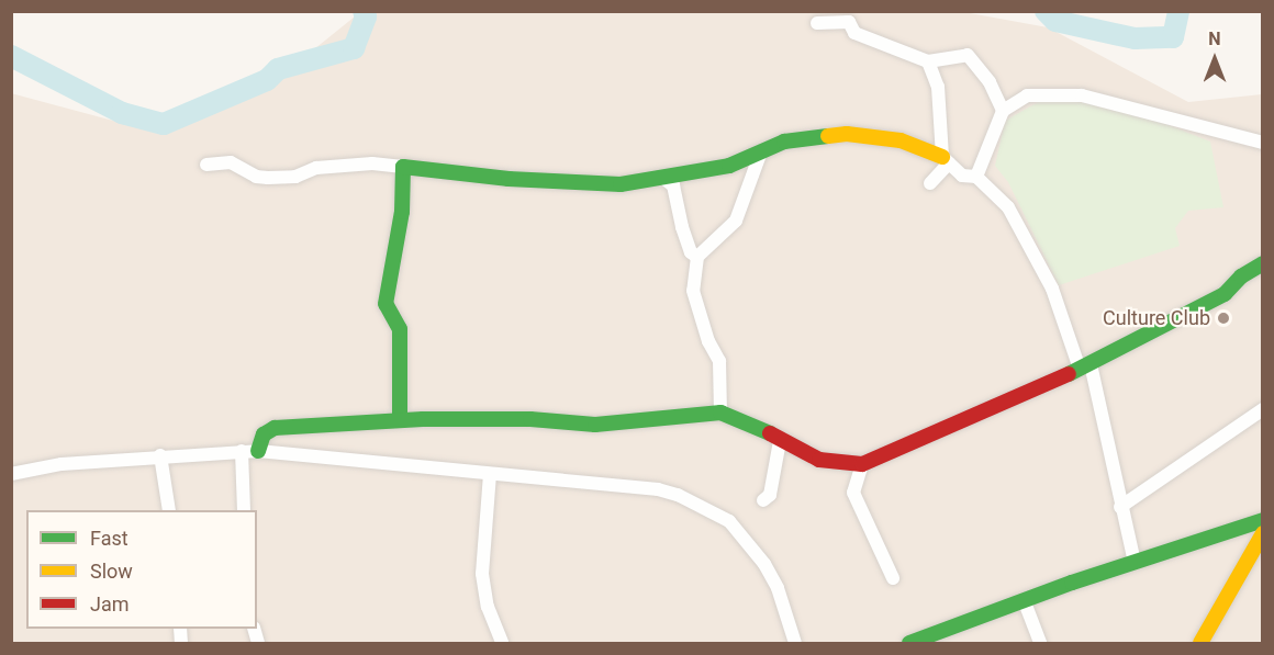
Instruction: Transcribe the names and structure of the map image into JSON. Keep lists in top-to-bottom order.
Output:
{
  "places": ["Culture Club"],
  "legend": ["Fast", "Slow", "Jam"],
  "north": "top"
}
